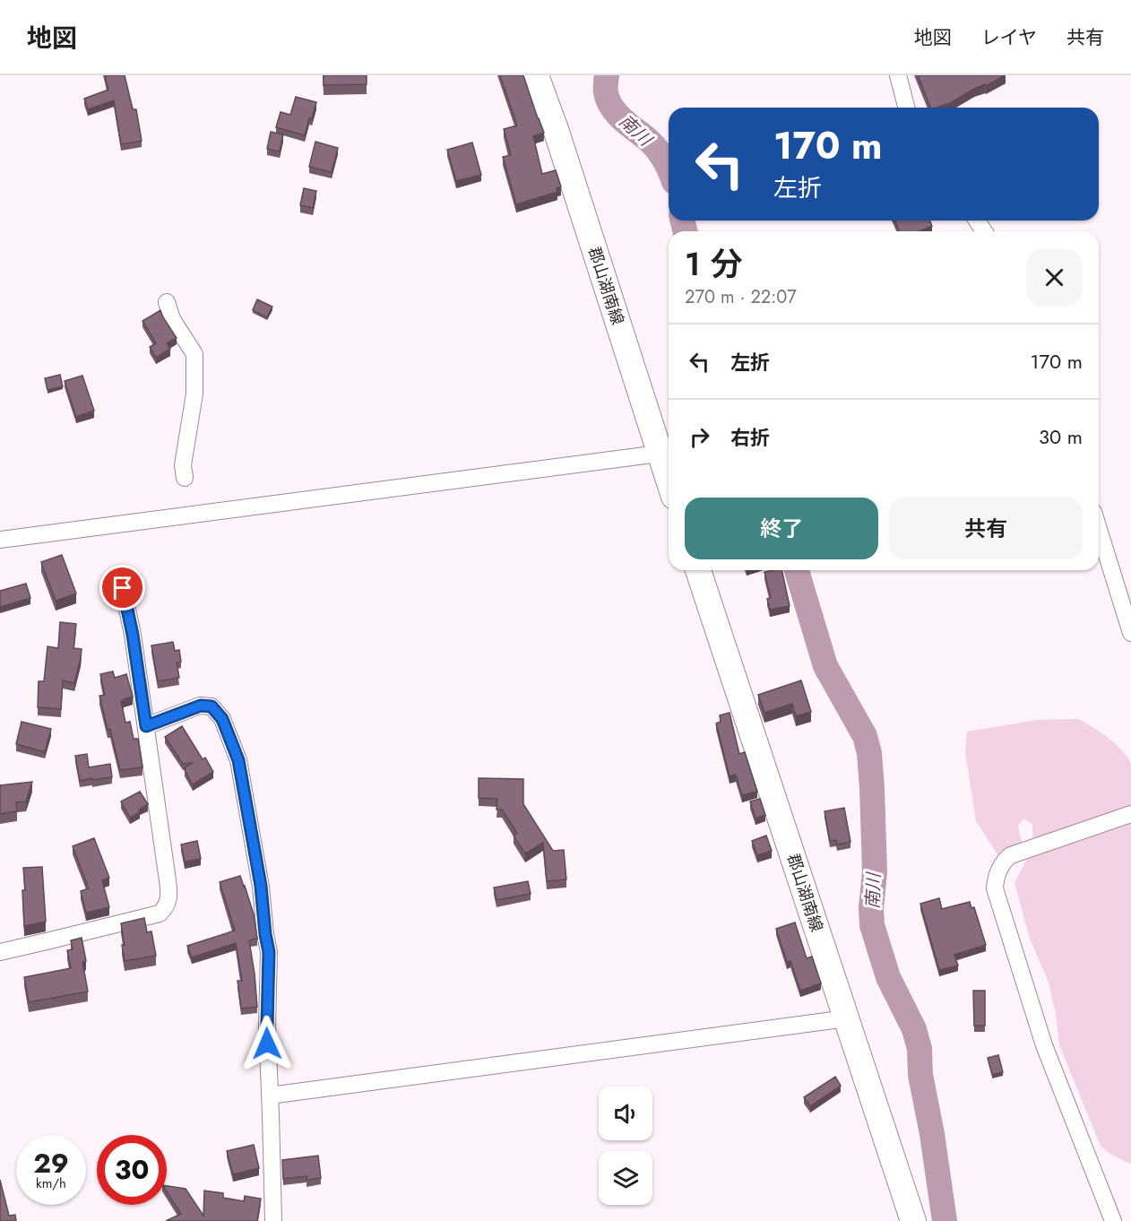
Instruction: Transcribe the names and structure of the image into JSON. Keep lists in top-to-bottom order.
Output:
{
  "streets": {
    "main road": ["郡山湖南線"]
  },
  "water": ["南川"],
  "page": {
    "header": "地図",
    "nav": ["地図", "レイヤ", "共有"],
    "turn": ["170 m", "左折"],
    "heading": ["1 分", "270 m · 22:07"],
    "list": [
      {
        "name": "左折",
        "value": "170 m"
      },
      {
        "name": "右折",
        "value": "30 m"
      }
    ],
    "buttons": ["終了", "共有"],
    "speed": "29 km/h",
    "limit": "30"
  }
}
